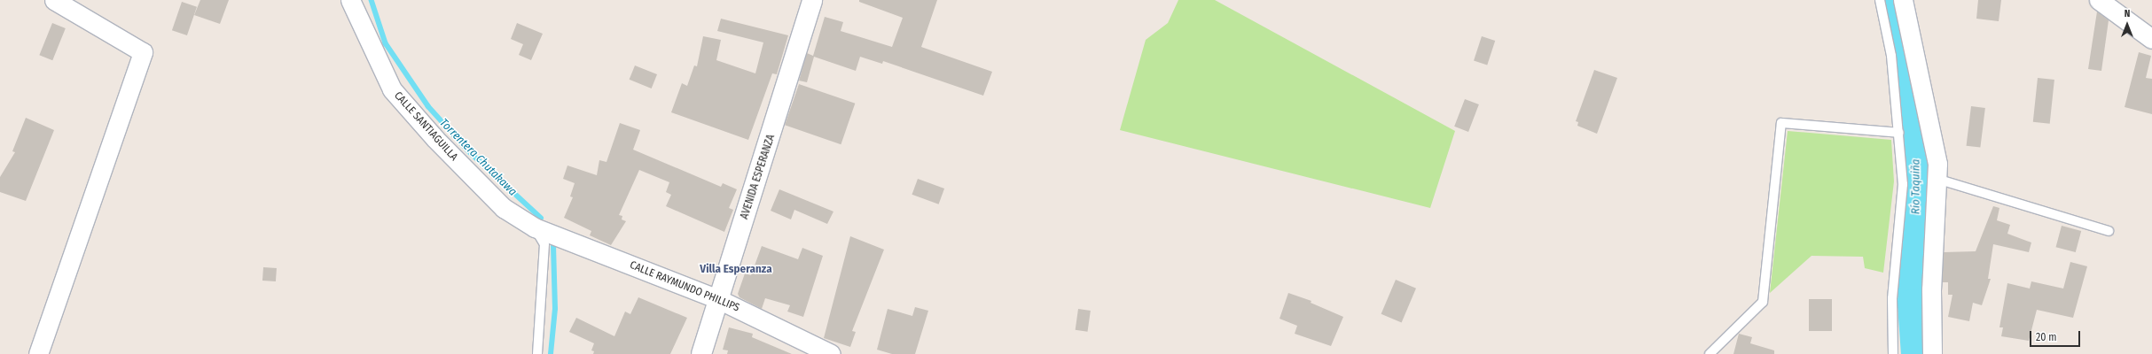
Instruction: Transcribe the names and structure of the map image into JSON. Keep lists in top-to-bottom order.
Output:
{
  "streets": {
    "main road": ["AVENIDA ESPERANZA"],
    "street": ["CALLE SANTIAGUILLA", "CALLE RAYMUNDO PHILLIPS"]
  },
  "crossings": [
    ["CALLE SANTIAGUILLA", "CALLE RAYMUNDO PHILLIPS"],
    ["AVENIDA ESPERANZA", "CALLE RAYMUNDO PHILLIPS"]
  ],
  "districts": ["Villa Esperanza"],
  "water": ["Torrentera Chutakawa", "Río Taquiña"],
  "scale_bar": "20 m",
  "north": "top"
}
